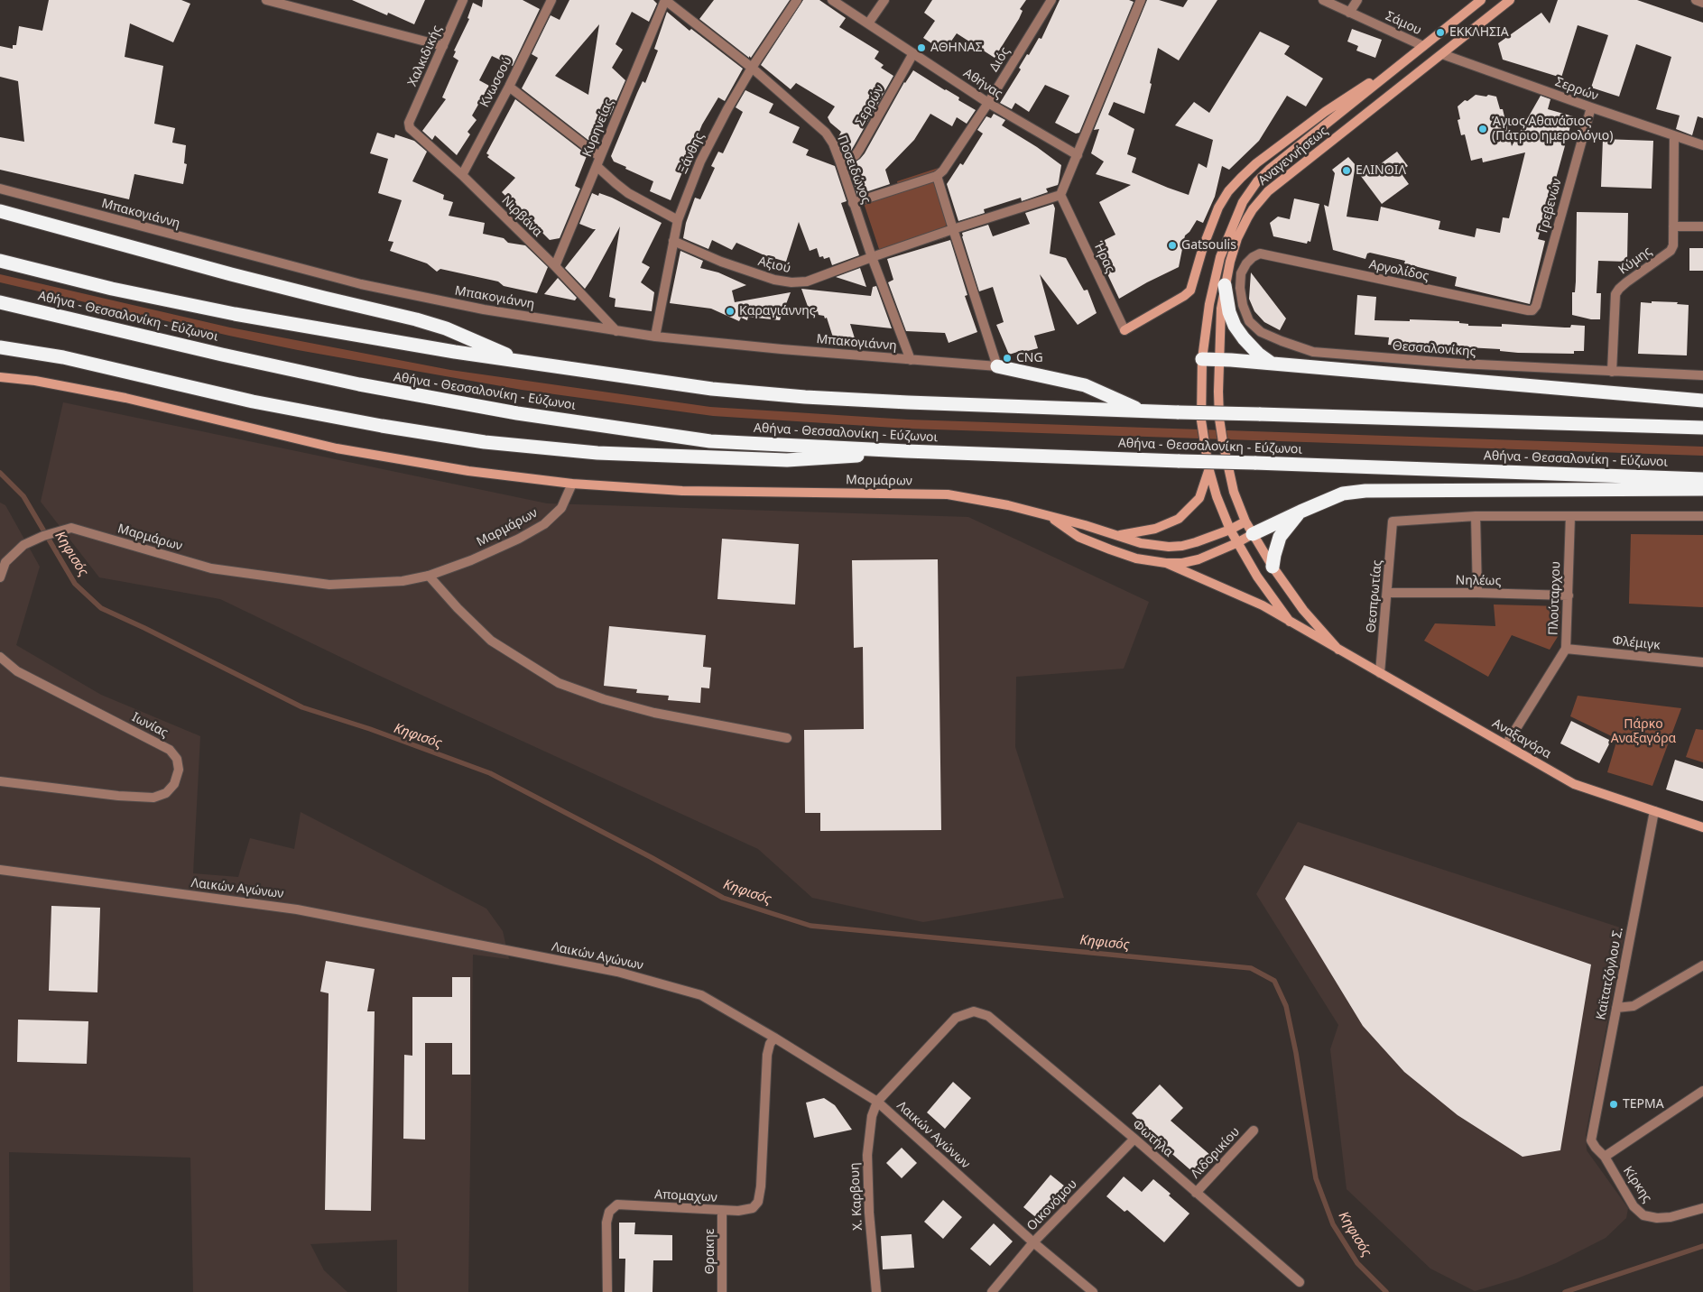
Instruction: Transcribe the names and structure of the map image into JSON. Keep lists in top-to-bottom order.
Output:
{
  "streets": {
    "highway": ["Αθήνα - Θεσσαλονίκη - Εύζωνοι"],
    "main road": ["Αναγεννήσεως", "Μαρμάρων", "Αναξαγόρα"],
    "street": [
      "Σάμου",
      "Χαλκιδικής",
      "Διός",
      "Κνωσσού",
      "Αθήνας",
      "Σερρών",
      "Κυρηνείας",
      "Ξάνθης",
      "Ποσειδώνος",
      "Γρεβενών",
      "Μπακογιάννη",
      "Νιρβάνα",
      "Ήρας",
      "Κύμης",
      "Αξιού",
      "Αργολίδος",
      "Θεσσαλονίκης",
      "Νηλέως",
      "Θεσπρωτίας",
      "Πλούταρχου",
      "Φλέμιγκ",
      "Ιωνίας",
      "Λαικών Αγώνων",
      "Καϊτατζόγλου Σ.",
      "Φωτήλα",
      "Λιδορικίου",
      "Κίρκης",
      "Απομαχων",
      "Χ. Καρβουη",
      "Οικονόμου",
      "Θρακηε"
    ]
  },
  "crossings": [
    ["Σάμου", "Αναγεννήσεως"],
    ["Χαλκιδικής", "Νιρβάνα"],
    ["Διός", "Αθήνας"],
    ["Κνωσσού", "Νιρβάνα"],
    ["Αθήνας", "Σερρών"],
    ["Σερρών", "Αναγεννήσεως"],
    ["Σερρών", "Ποσειδώνος"],
    ["Σερρών", "Γρεβενών"],
    ["Σερρών", "Κύμης"],
    ["Κυρηνείας", "Ποσειδώνος"],
    ["Κυρηνείας", "Νιρβάνα"],
    ["Ξάνθης", "Ποσειδώνος"],
    ["Ξάνθης", "Μπακογιάννη"],
    ["Ξάνθης", "Αξιού"],
    ["Αναγεννήσεως", "Μαρμάρων"],
    ["Αναγεννήσεως", "Αναξαγόρα"],
    ["Ποσειδώνος", "Μπακογιάννη"],
    ["Ποσειδώνος", "Αξιού"],
    ["Γρεβενών", "Αργολίδος"],
    ["Μπακογιάννη", "Νιρβάνα"],
    ["Ήρας", "Αξιού"],
    ["Κύμης", "Θεσσαλονίκης"],
    ["Αργολίδος", "Θεσσαλονίκης"],
    ["Μαρμάρων", "Αναξαγόρα"],
    ["Νηλέως", "Θεσπρωτίας"],
    ["Νηλέως", "Πλούταρχου"],
    ["Θεσπρωτίας", "Αναξαγόρα"],
    ["Πλούταρχου", "Φλέμιγκ"],
    ["Πλούταρχου", "Αναξαγόρα"],
    ["Αναξαγόρα", "Καϊτατζόγλου Σ."],
    ["Λαικών Αγώνων", "Φωτήλα"],
    ["Λαικών Αγώνων", "Απομαχων"],
    ["Λαικών Αγώνων", "Χ. Καρβουη"],
    ["Λαικών Αγώνων", "Οικονόμου"],
    ["Καϊτατζόγλου Σ.", "Κίρκης"],
    ["Φωτήλα", "Λιδορικίου"],
    ["Φωτήλα", "Χ. Καρβουη"],
    ["Φωτήλα", "Οικονόμου"],
    ["Απομαχων", "Θρακηε"]
  ],
  "water": ["Κηφισός"],
  "parks": ["Πάρκο Αναξαγόρα"],
  "places": [
    "ΕΚΚΛΗΣΙΑ",
    "ΑΘΗΝΑΣ",
    "Άγιος Αθανάσιος (Πάτριο ημερολόγιο)",
    "ΕΛΙΝΟΙΛ",
    "Gatsoulis",
    "Καραγιάννης",
    "CNG",
    "ΤΕΡΜΑ"
  ]
}
